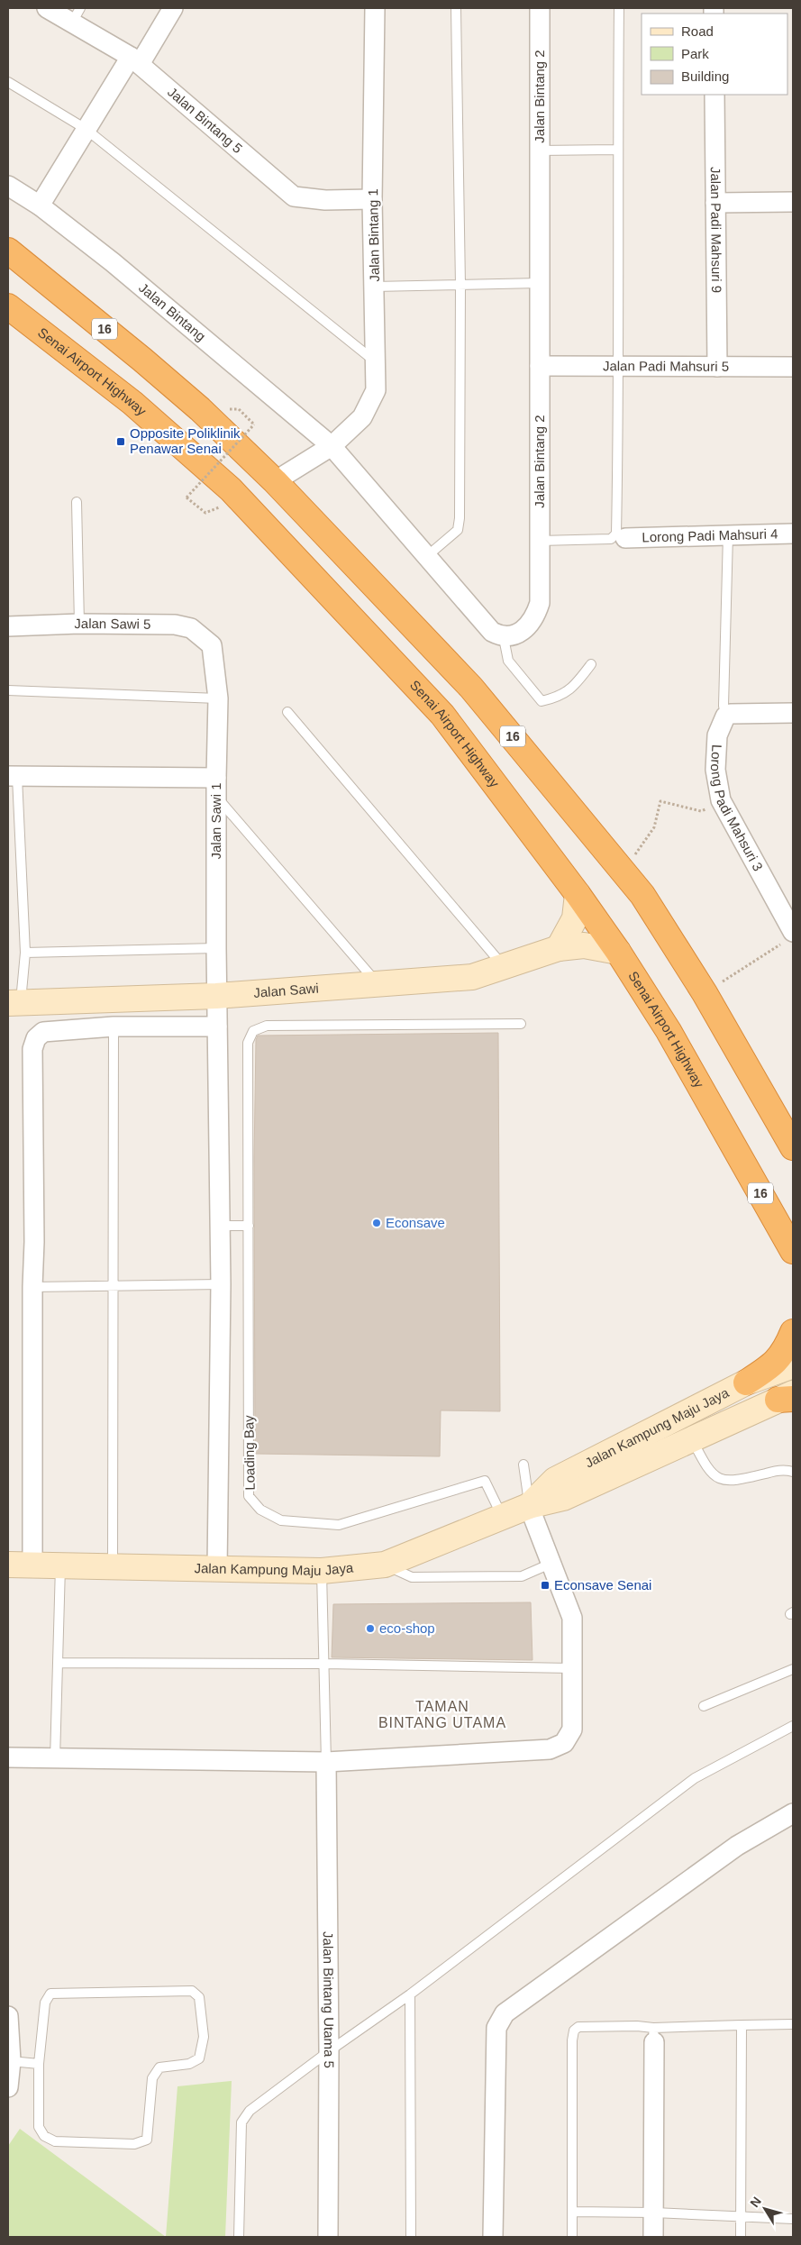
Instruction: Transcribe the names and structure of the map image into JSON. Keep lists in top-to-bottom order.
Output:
{
  "streets": {
    "highway": ["16", "Senai Airport Highway"],
    "street": [
      "Jalan Bintang 2",
      "Jalan Bintang 5",
      "Jalan Padi Mahsuri 9",
      "Jalan Bintang 1",
      "Jalan Bintang",
      "Jalan Padi Mahsuri 5",
      "Lorong Padi Mahsuri 4",
      "Jalan Sawi 5",
      "Lorong Padi Mahsuri 3",
      "Jalan Sawi 1",
      "Jalan Sawi",
      "Jalan Kampung Maju Jaya",
      "Jalan Bintang Utama 5"
    ],
    "lane": ["Loading Bay"]
  },
  "crossings": [
    ["Jalan Bintang 2", "Jalan Padi Mahsuri 5"],
    ["Jalan Bintang 5", "Jalan Bintang 1"],
    ["Jalan Padi Mahsuri 9", "Jalan Padi Mahsuri 5"],
    ["Jalan Bintang 1", "Jalan Bintang"],
    ["Jalan Bintang 1", "16"],
    ["Senai Airport Highway", "Jalan Sawi"],
    ["Jalan Sawi 5", "Jalan Sawi 1"],
    ["Jalan Sawi 1", "Jalan Sawi"],
    ["Jalan Sawi 1", "Jalan Kampung Maju Jaya"],
    ["Jalan Kampung Maju Jaya", "Loading Bay"]
  ],
  "districts": ["TAMAN BINTANG UTAMA"],
  "places": {
    "transit": ["Opposite Poliklinik Penawar Senai", "Econsave Senai"],
    "other": ["Econsave", "eco-shop"]
  },
  "legend": ["Road", "Park", "Building"],
  "north": "top left"
}
